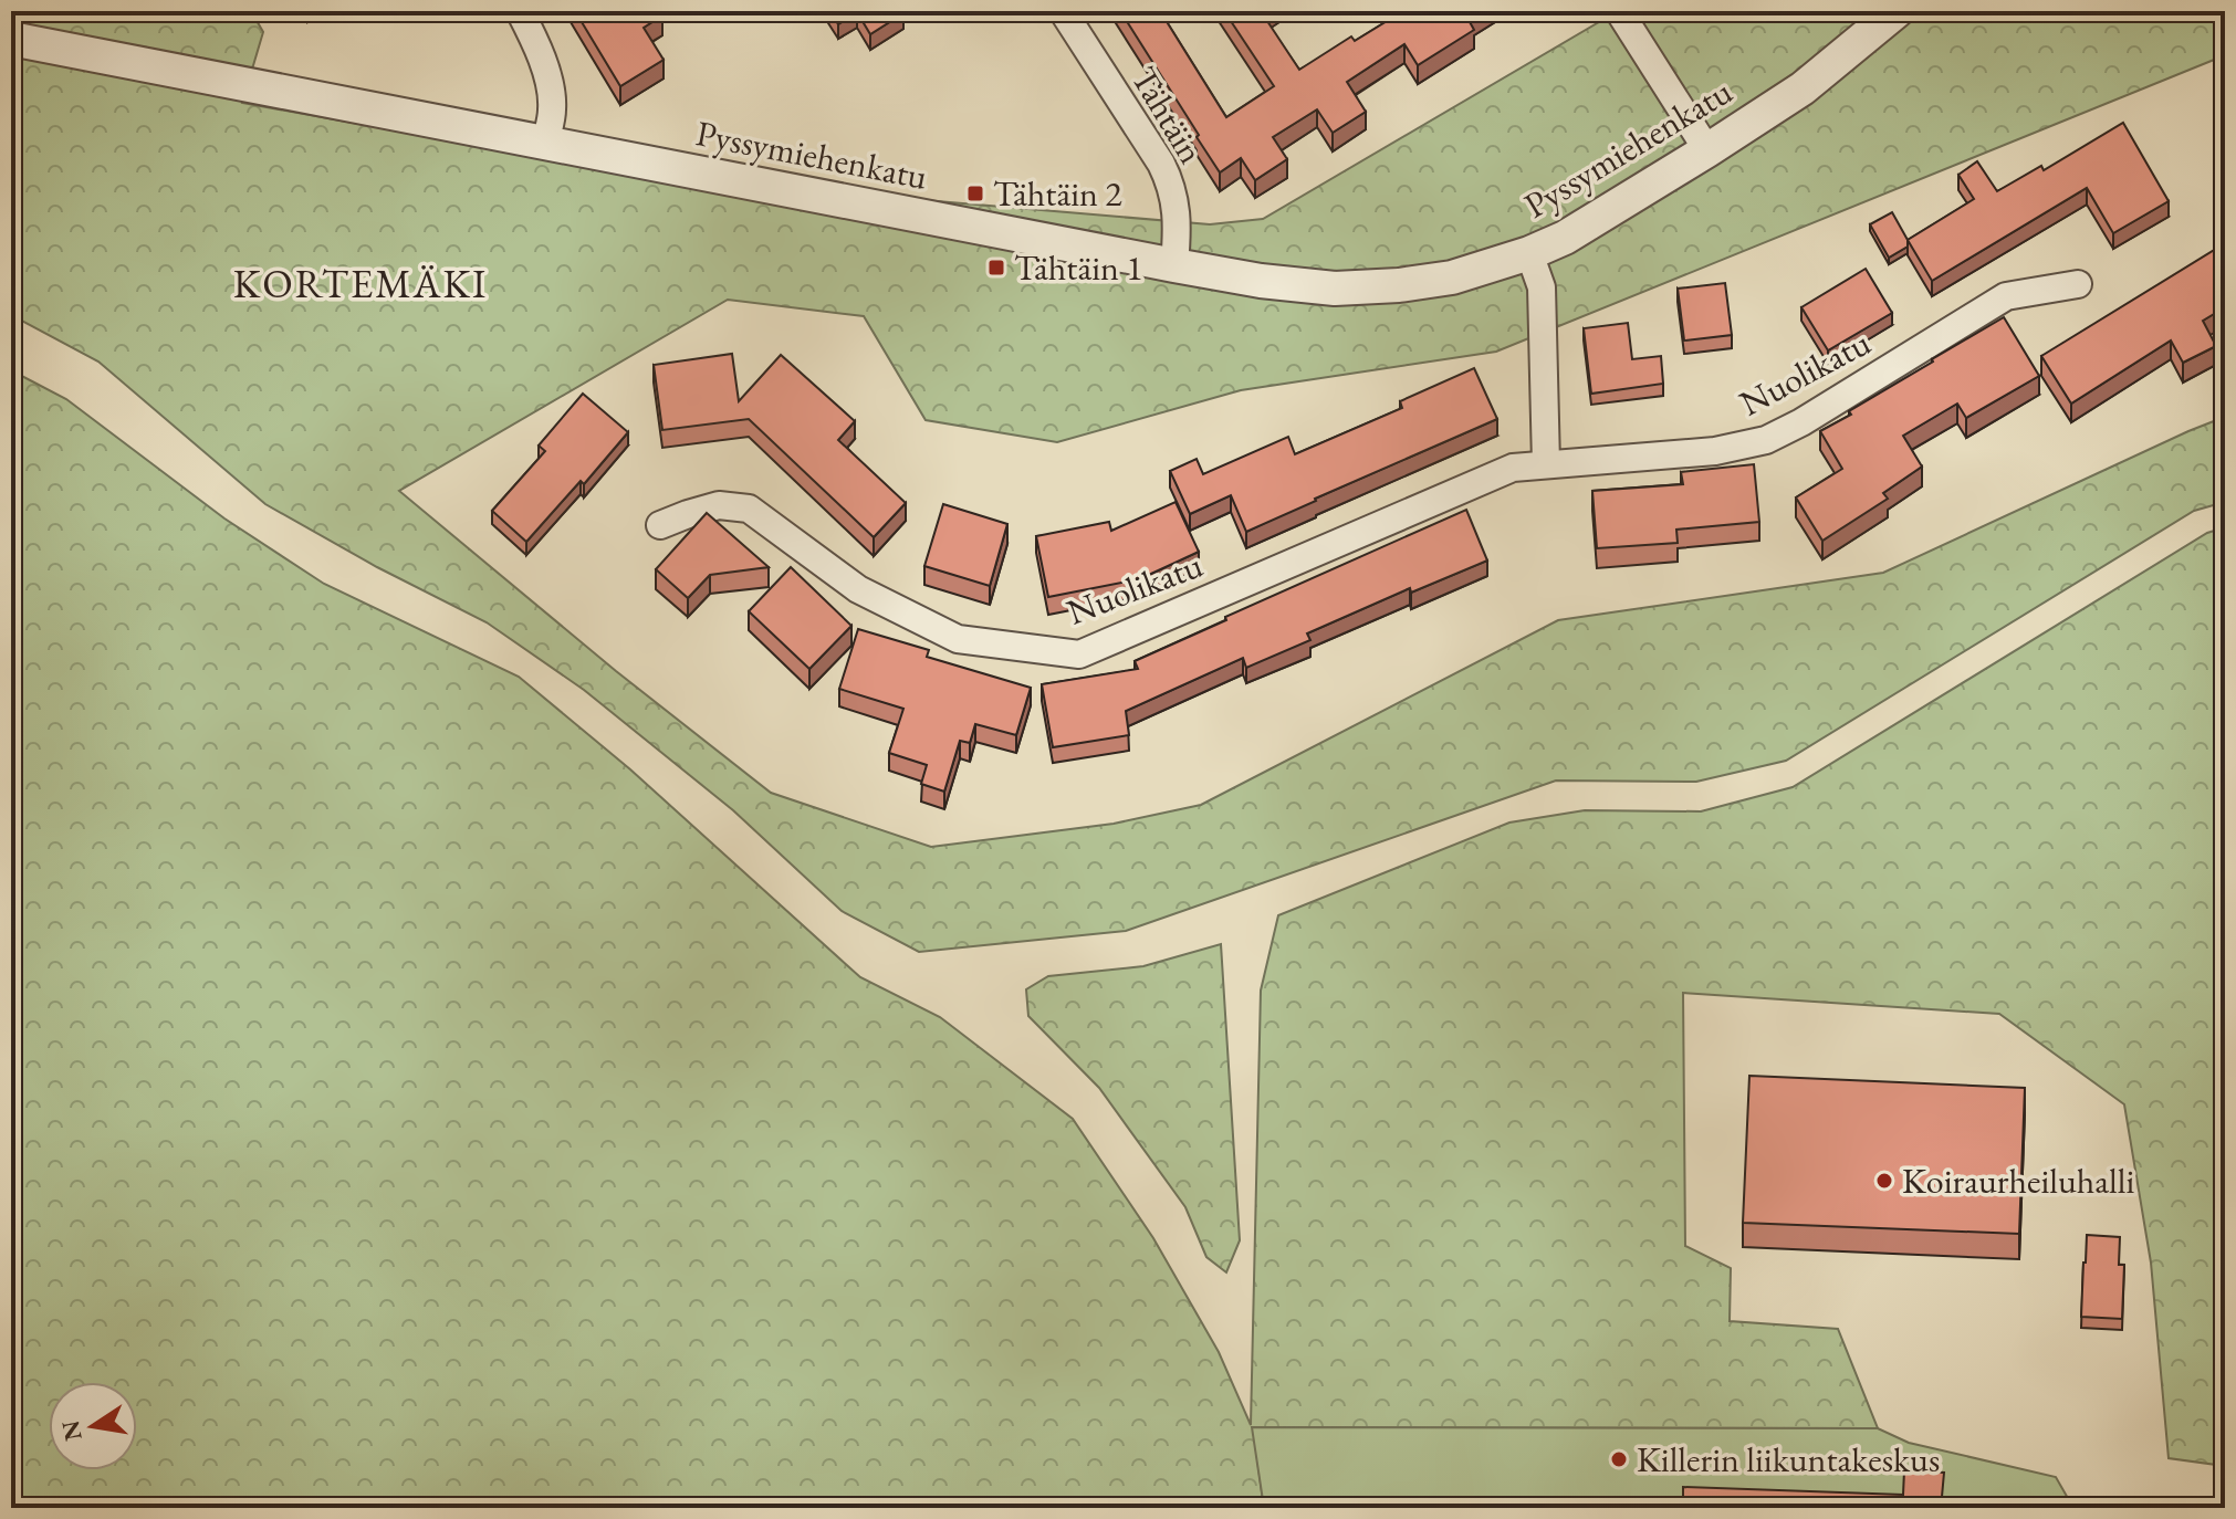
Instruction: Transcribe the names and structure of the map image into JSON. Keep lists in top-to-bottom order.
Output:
{
  "streets": {
    "street": ["Tähtäin", "Pyssymiehenkatu", "Nuolikatu"]
  },
  "crossings": [
    ["Tähtäin", "Pyssymiehenkatu"]
  ],
  "districts": ["KORTEMÄKI"],
  "places": {
    "transit": ["Tähtäin 2", "Tähtäin 1"],
    "other": ["Koiraurheiluhalli", "Killerin liikuntakeskus"]
  },
  "north": "left"
}
